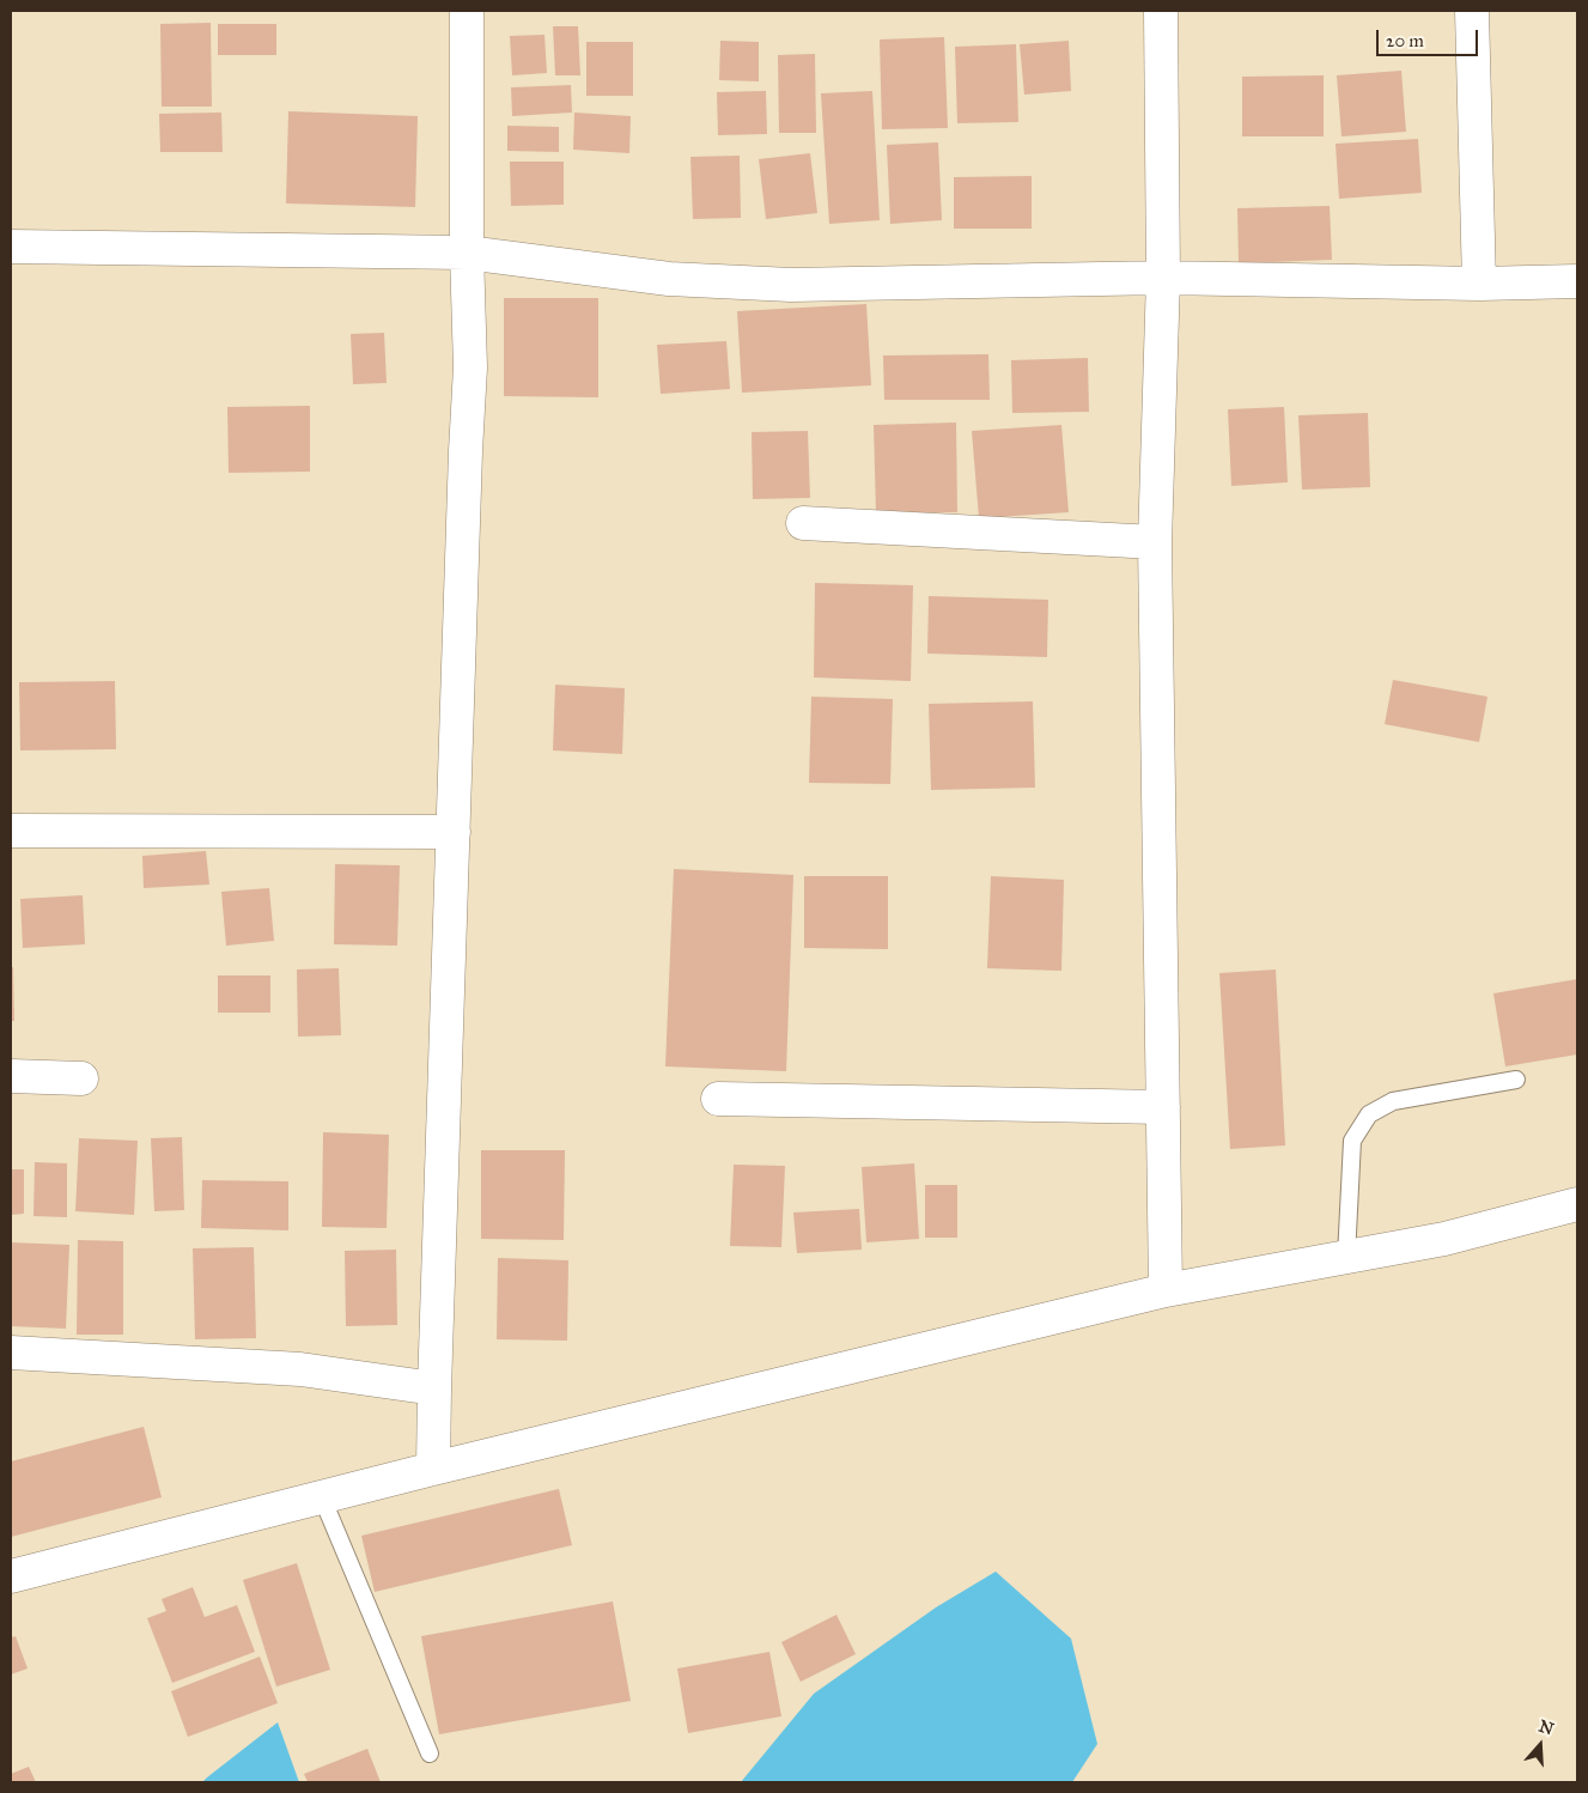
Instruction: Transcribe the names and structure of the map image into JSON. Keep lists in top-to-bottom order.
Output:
{
  "scale_bar": "20 m",
  "north": "top"
}
